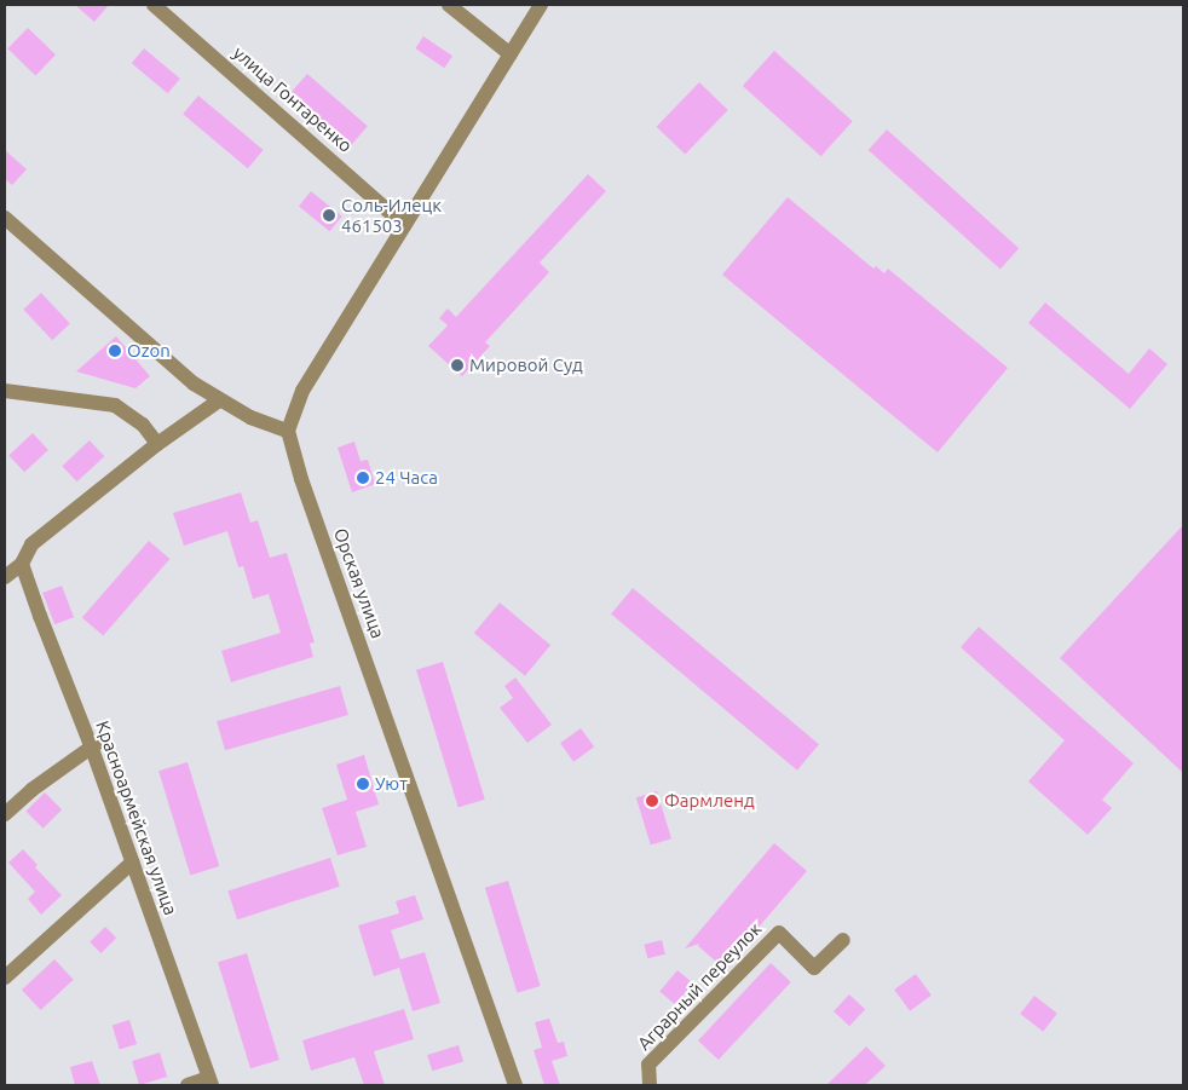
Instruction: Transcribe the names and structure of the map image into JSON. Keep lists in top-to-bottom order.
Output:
{
  "streets": {
    "street": [
      "улица Гонтаренко",
      "Орская улица",
      "Красноармейская улица",
      "Аграрный переулок"
    ]
  },
  "places": [
    "Соль-Илецк 461503",
    "Ozon",
    "Мировой Суд",
    "24 Часа",
    "Уют",
    "Фармленд"
  ]
}
